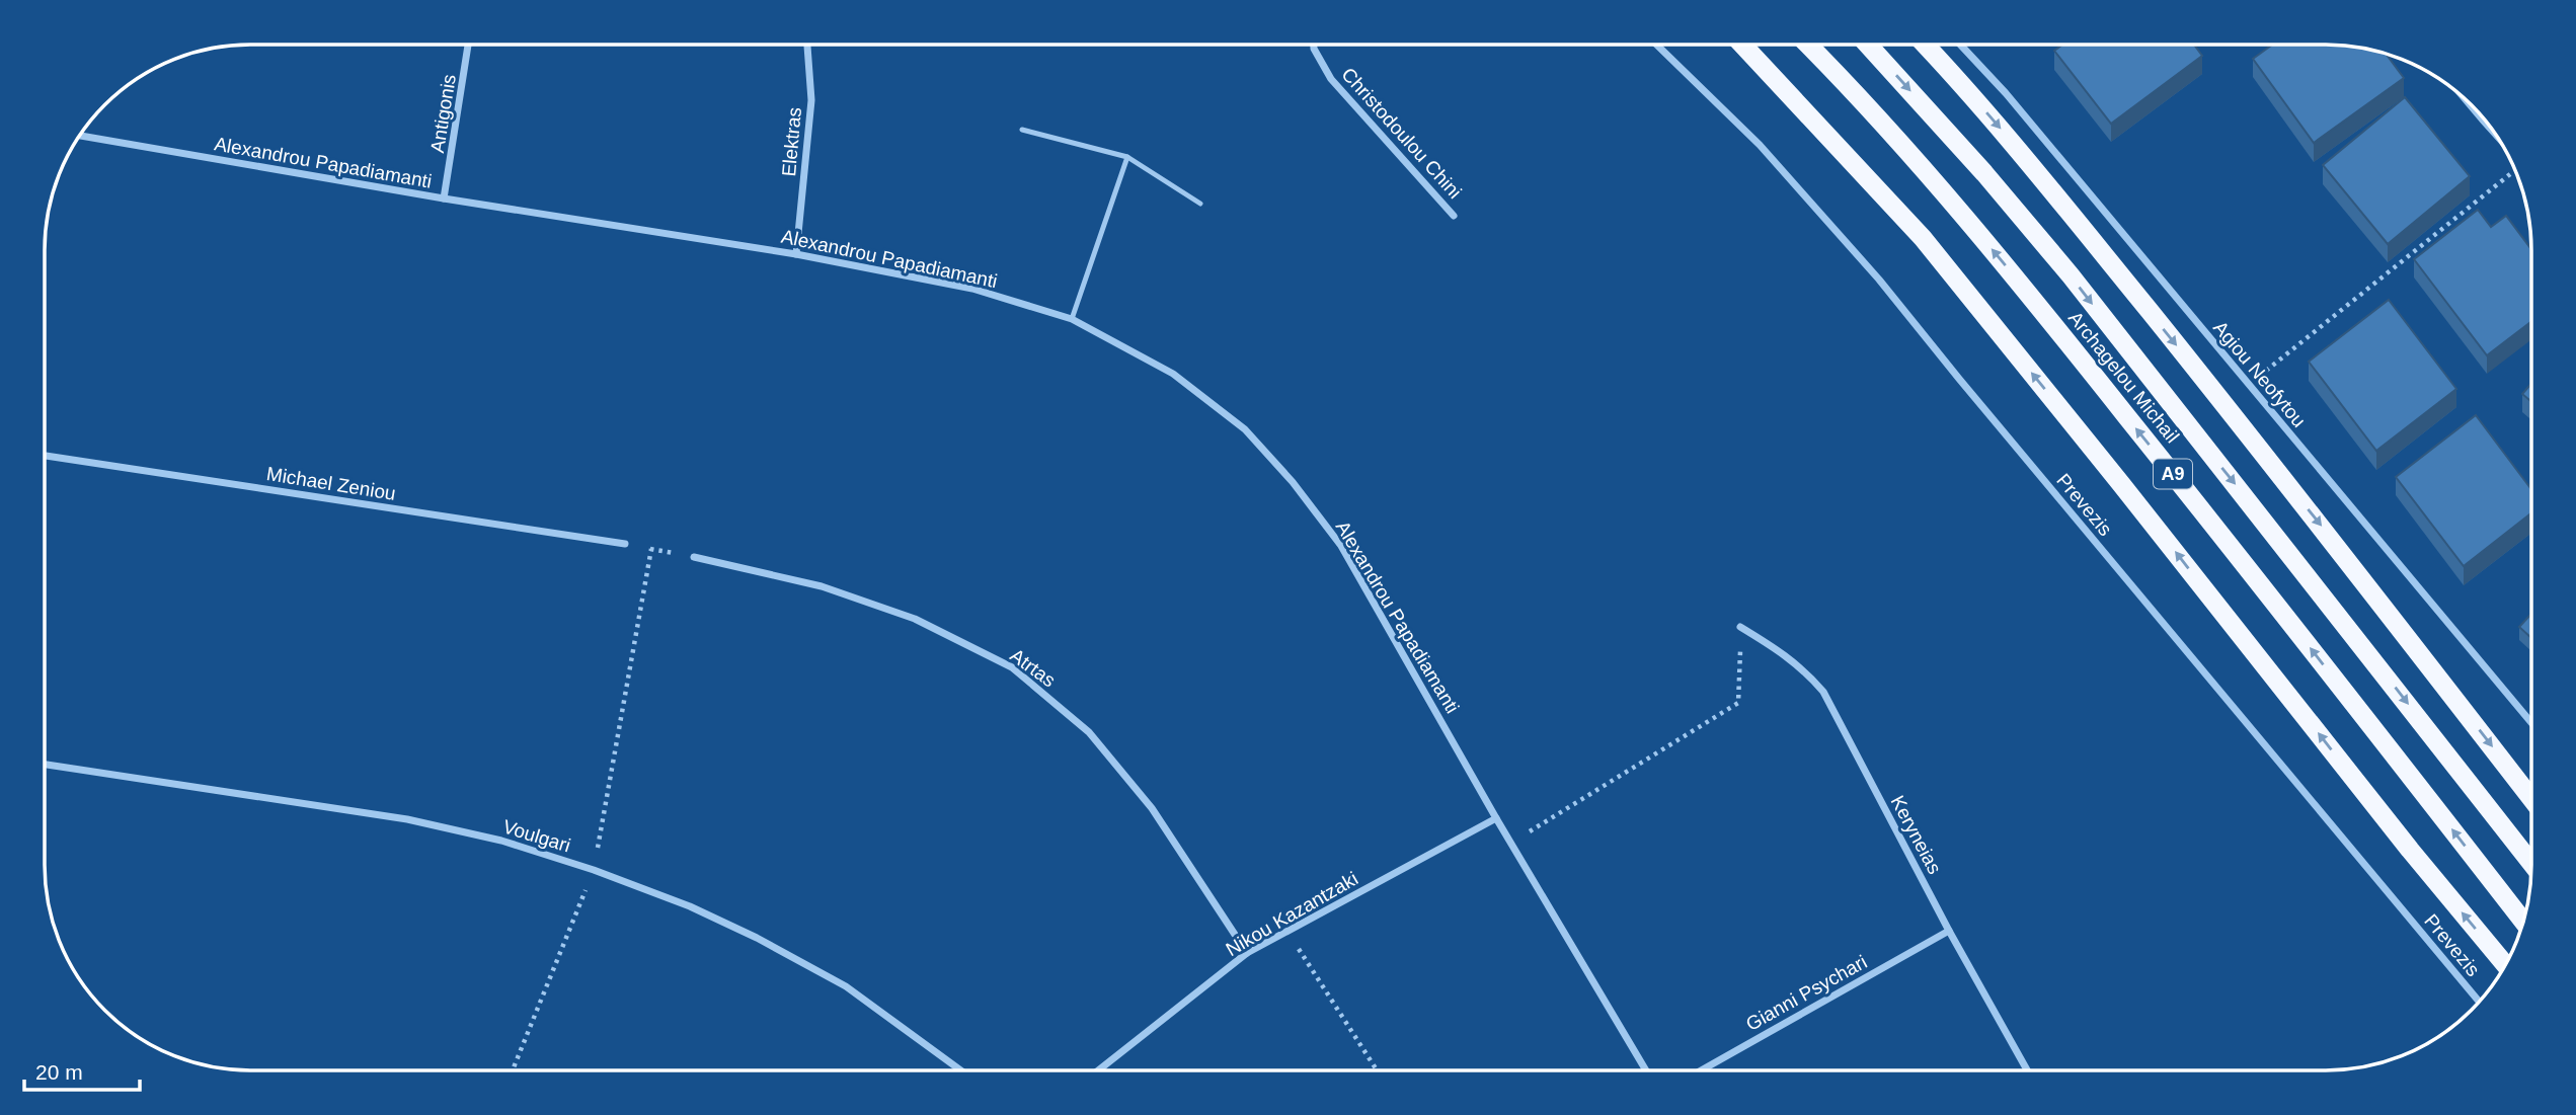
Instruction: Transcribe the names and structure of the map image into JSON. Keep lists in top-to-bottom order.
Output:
{
  "streets": {
    "highway": ["Archagelou Michail", "A9"],
    "street": [
      "Antigonis",
      "Christodoulou Chini",
      "Elektras",
      "Alexandrou Papadiamanti",
      "Agiou Neofytou",
      "Michael Zeniou",
      "Prevezis",
      "Atrtas",
      "Keryneias",
      "Voulgari",
      "Nikou Kazantzaki",
      "Gianni Psychari"
    ]
  },
  "crossings": [
    ["Antigonis", "Alexandrou Papadiamanti"],
    ["Elektras", "Alexandrou Papadiamanti"],
    ["Alexandrou Papadiamanti", "Nikou Kazantzaki"],
    ["Atrtas", "Nikou Kazantzaki"],
    ["Keryneias", "Gianni Psychari"]
  ],
  "scale_bar": "20 m"
}
